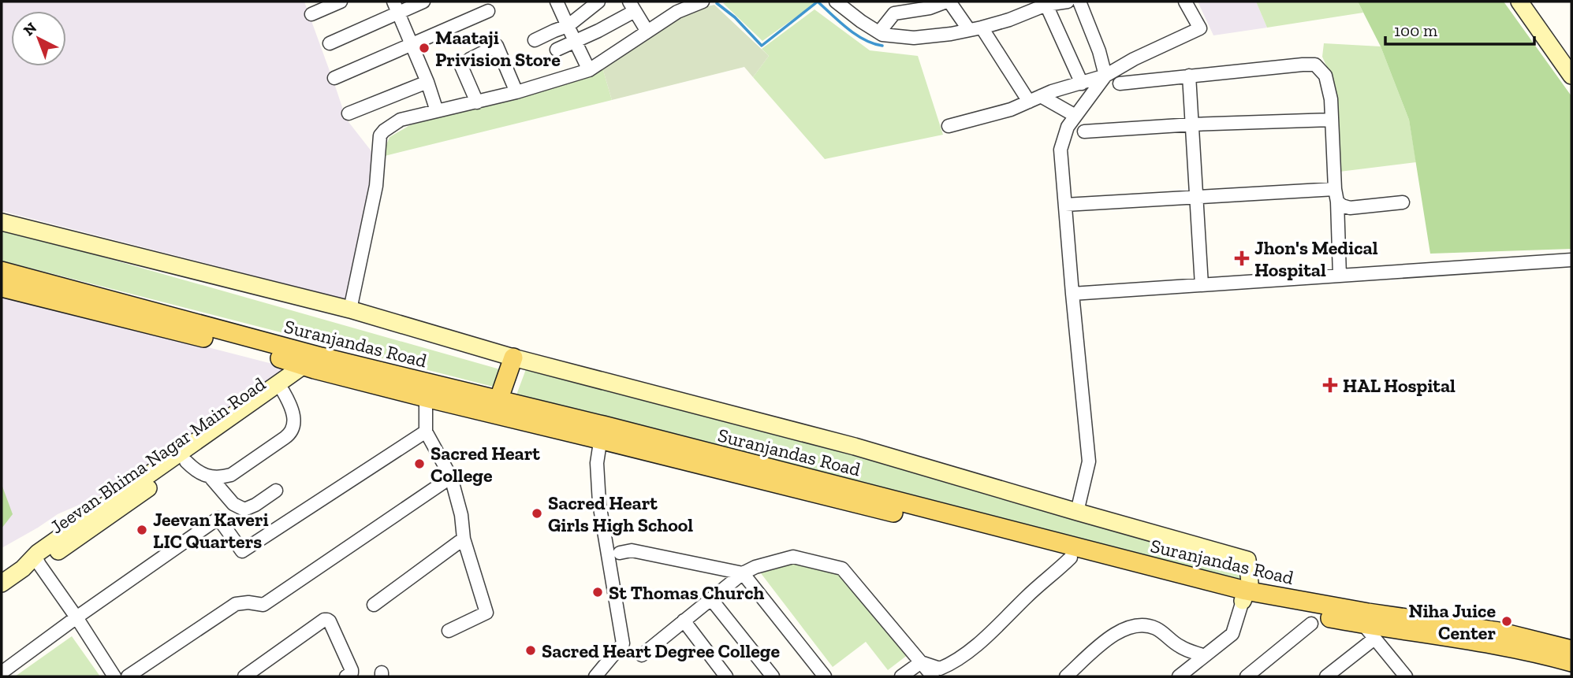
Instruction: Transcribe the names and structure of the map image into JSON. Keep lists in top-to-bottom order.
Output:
{
  "streets": {
    "main road": ["Suranjandas Road"],
    "street": ["Jeevan Bhima Nagar Main Road"]
  },
  "crossings": [
    ["Suranjandas Road", "Jeevan Bhima Nagar Main Road"]
  ],
  "places": {
    "other": [
      "Maataji Privision Store",
      "Sacred Heart College",
      "Sacred Heart Girls High School",
      "Jeevan Kaveri LIC Quarters",
      "St Thomas Church",
      "Niha Juice Center",
      "Sacred Heart Degree College"
    ],
    "health": ["Jhon's Medical Hospital", "HAL Hospital"]
  },
  "scale_bar": "100 m",
  "north": "top left"
}
